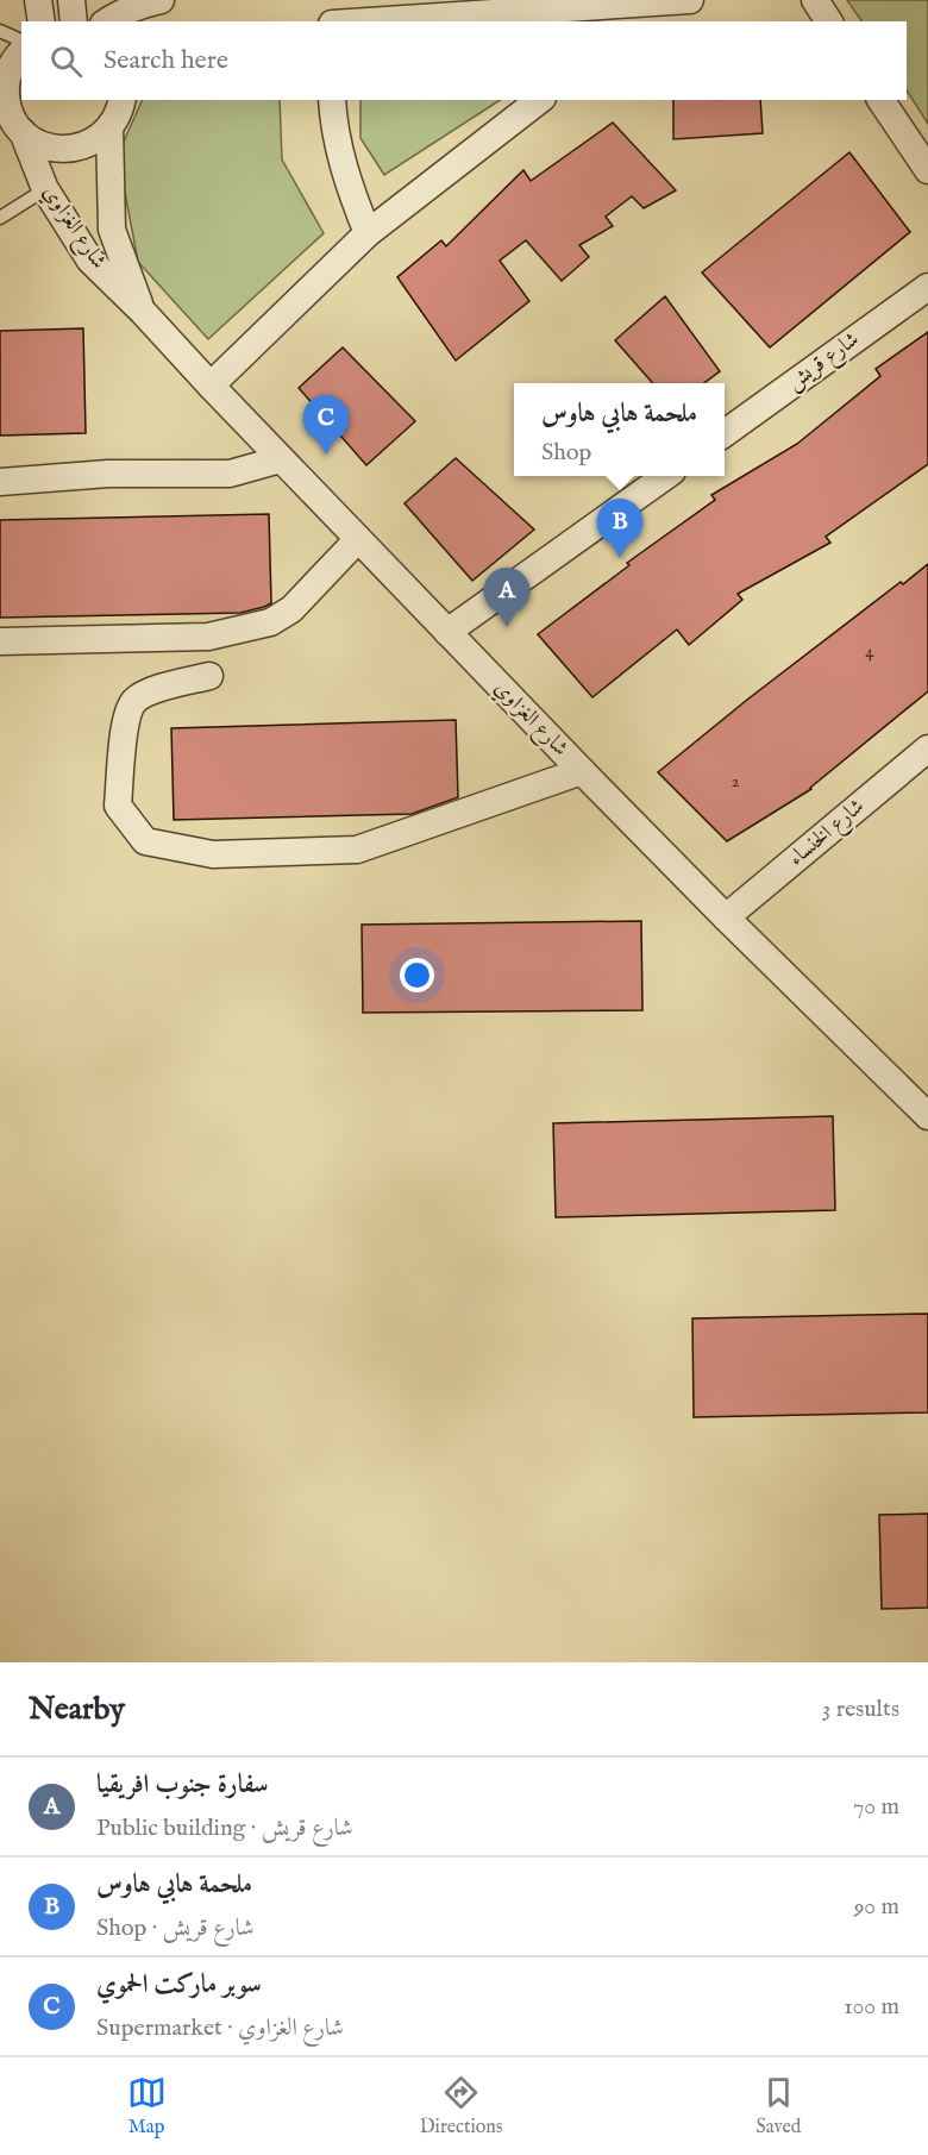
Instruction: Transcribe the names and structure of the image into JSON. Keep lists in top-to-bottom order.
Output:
{
  "streets": {
    "street": ["شارع الغزاوي", "شارع قريش", "شارع الخنساء"]
  },
  "crossings": [
    ["شارع الغزاوي", "شارع الخنساء"]
  ],
  "house_numbers": ["4", "2"],
  "page": {
    "search": "Search here",
    "popup": ["ملحمة هابي هاوس", "Shop"],
    "pins": ["C", "B", "A"],
    "heading": ["Nearby", "3 results"],
    "list": [
      {
        "mark": "A",
        "name": "سفارة جنوب افريقيا",
        "note": "Public building · شارع قريش",
        "value": "70 m"
      },
      {
        "mark": "B",
        "name": "ملحمة هابي هاوس",
        "note": "Shop · شارع قريش",
        "value": "90 m"
      },
      {
        "mark": "C",
        "name": "سوبر ماركت الحموي",
        "note": "Supermarket · شارع الغزاوي",
        "value": "100 m"
      }
    ],
    "nav": ["Map", "Directions", "Saved"]
  }
}
